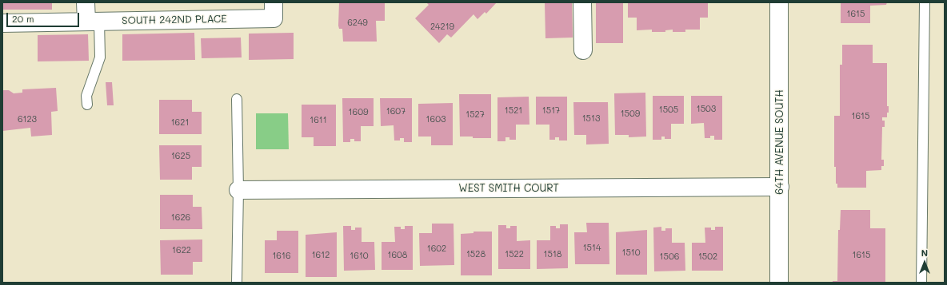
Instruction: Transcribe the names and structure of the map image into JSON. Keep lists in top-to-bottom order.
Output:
{
  "streets": {
    "street": ["SOUTH 242ND PLACE", "64TH AVENUE SOUTH", "WEST SMITH COURT"]
  },
  "crossings": [
    ["64TH AVENUE SOUTH", "WEST SMITH COURT"]
  ],
  "house_numbers": [
    "1615",
    "6249",
    "24219",
    "1503",
    "1505",
    "1521",
    "1517",
    "1607",
    "1609",
    "1509",
    "1527",
    "1615",
    "1513",
    "6123",
    "1603",
    "1611",
    "1621",
    "1625",
    "1626",
    "1514",
    "1602",
    "1622",
    "1510",
    "1528",
    "1522",
    "1518",
    "1612",
    "1608",
    "1615",
    "1616",
    "1610",
    "1506",
    "1502"
  ],
  "scale_bar": "20 m",
  "north": "top"
}
